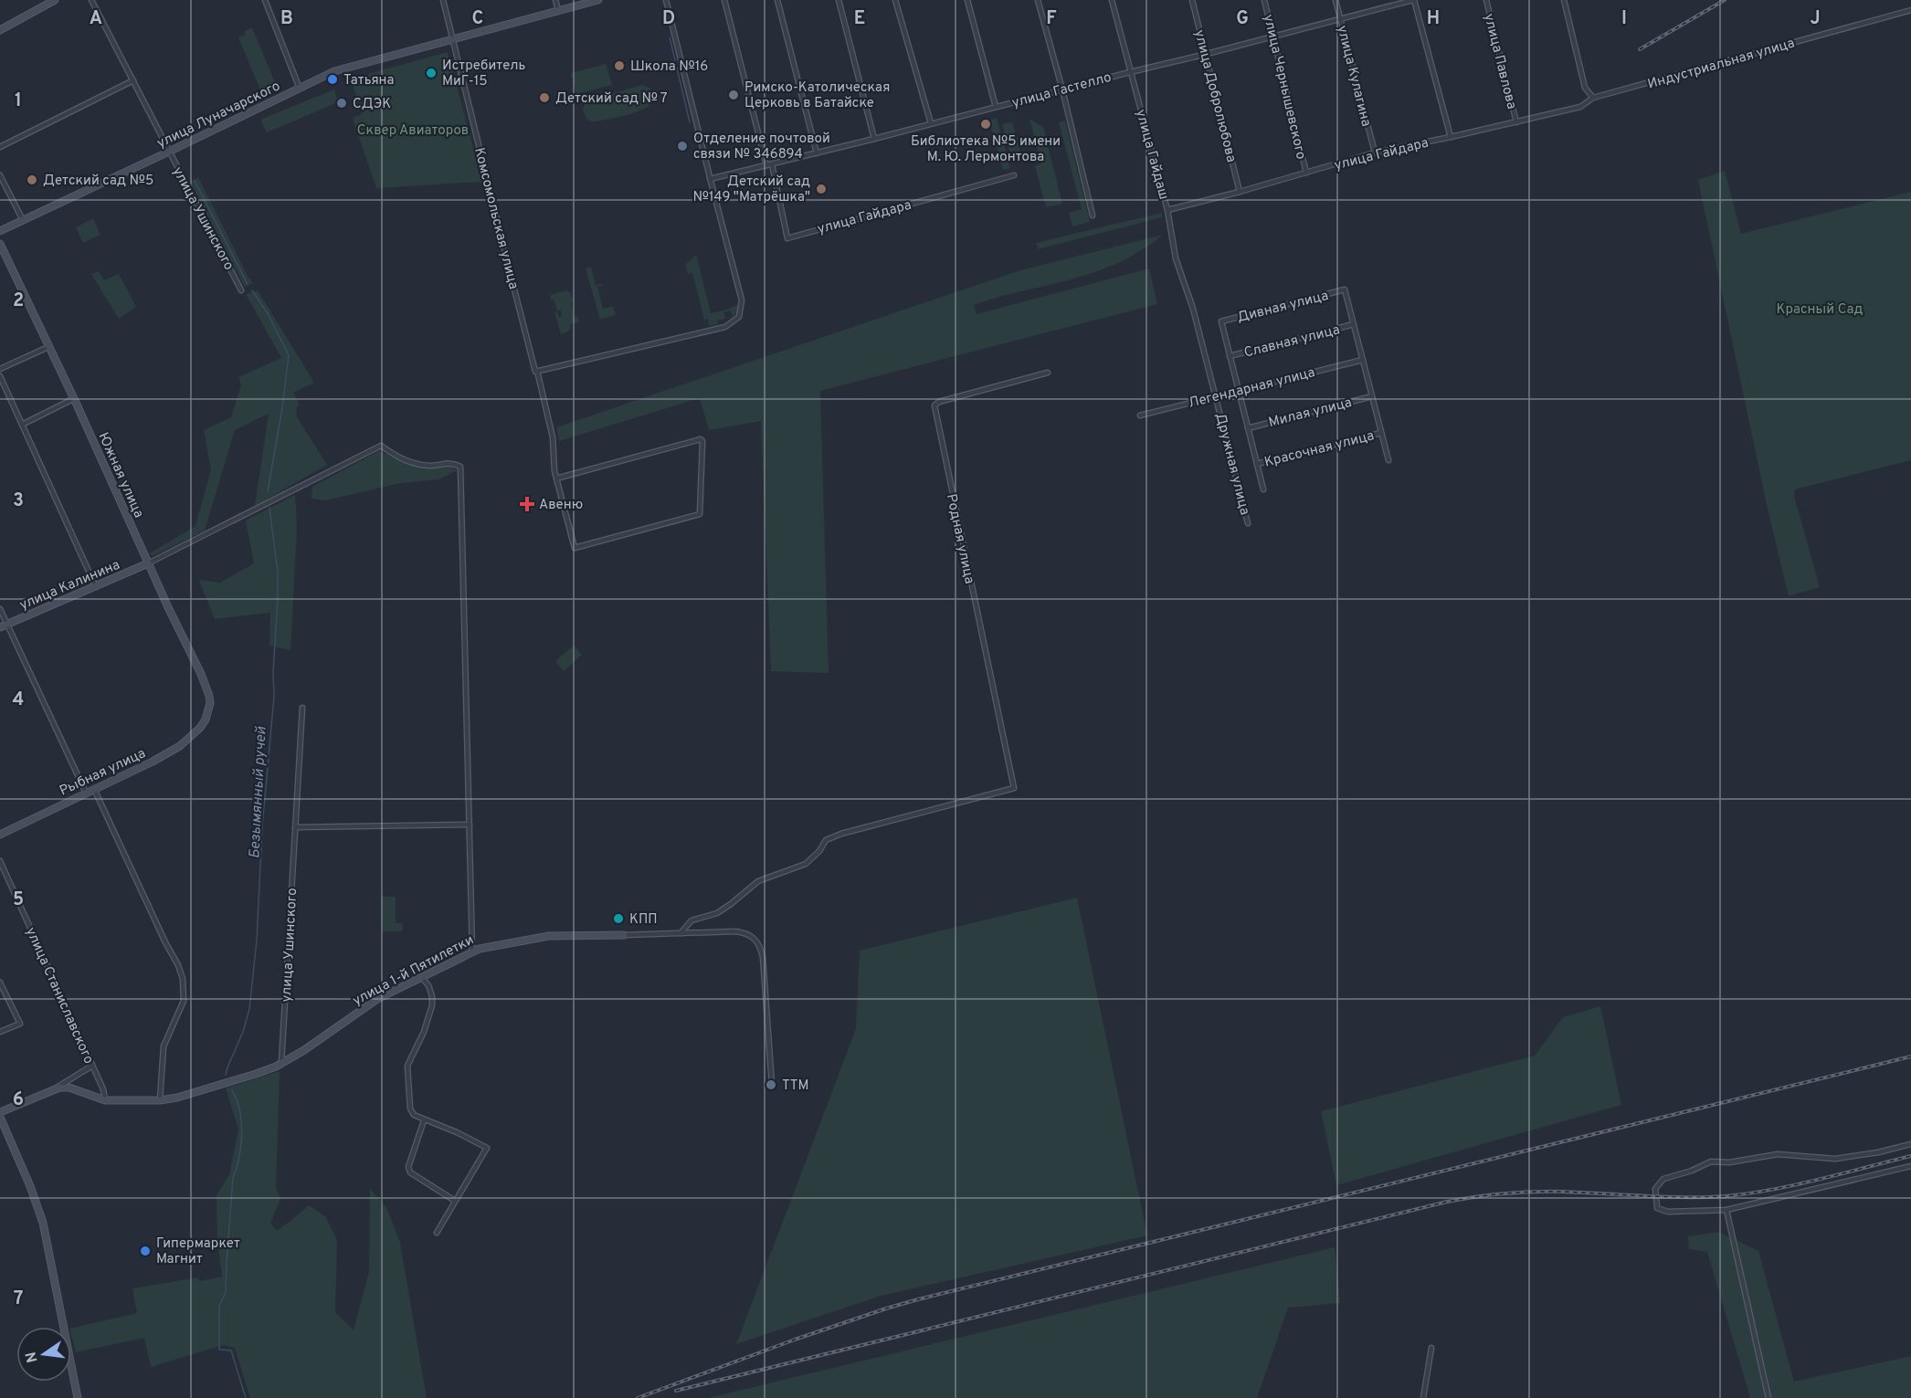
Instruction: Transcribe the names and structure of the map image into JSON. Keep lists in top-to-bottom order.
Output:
{
  "streets": {
    "street": [
      "улица Павлова",
      "Индустриальная улица",
      "улица Кулагина",
      "улица Чернышевского",
      "улица Гастелло",
      "улица Добролюбова",
      "улица Луначарского",
      "улица Гайдара",
      "улица Гайдаш",
      "улица Ушинского",
      "Комсомольская улица",
      "Дивная улица",
      "Славная улица",
      "Легендарная улица",
      "Милая улица",
      "Красочная улица",
      "Дружная улица",
      "Южная улица",
      "Родная улица",
      "улица Калинина",
      "Рыбная улица",
      "улица 1-й Пятилетки",
      "улица Станиславского"
    ]
  },
  "crossings": [
    ["улица Павлова", "улица Гайдара"],
    ["Индустриальная улица", "улица Гайдара"],
    ["улица Кулагина", "улица Гастелло"],
    ["улица Кулагина", "улица Гайдара"],
    ["улица Чернышевского", "улица Гастелло"],
    ["улица Чернышевского", "улица Гайдара"],
    ["улица Гастелло", "улица Добролюбова"],
    ["улица Гастелло", "улица Гайдара"],
    ["улица Гастелло", "улица Гайдаш"],
    ["улица Добролюбова", "улица Гайдара"],
    ["улица Луначарского", "улица Ушинского"],
    ["улица Луначарского", "Комсомольская улица"],
    ["улица Гайдара", "улица Гайдаш"],
    ["улица Гайдаш", "Дружная улица"],
    ["улица Ушинского", "улица 1-й Пятилетки"],
    ["Дивная улица", "Славная улица"],
    ["Дивная улица", "Легендарная улица"],
    ["Дивная улица", "Красочная улица"],
    ["Легендарная улица", "Красочная улица"],
    ["Легендарная улица", "Дружная улица"],
    ["Милая улица", "Красочная улица"],
    ["Южная улица", "улица Калинина"],
    ["Южная улица", "Рыбная улица"],
    ["Родная улица", "улица 1-й Пятилетки"],
    ["улица 1-й Пятилетки", "улица Станиславского"]
  ],
  "water": ["Безымянный ручей"],
  "parks": ["Сквер Авиаторов", "Красный Сад"],
  "places": {
    "other": [
      "Школа №16",
      "Истребитель МиГ-15",
      "Татьяна",
      "Римско-Католическая Церковь в Батайске",
      "Детский сад № 7",
      "СДЭК",
      "Библиотека №5 имени М. Ю. Лермонтова",
      "Отделение почтовой связи № 346894",
      "Детский сад №5",
      "Детский сад №149 \"Матрёшка\"",
      "КПП",
      "ТТМ",
      "Гипермаркет Магнит"
    ],
    "health": ["Авеню"]
  },
  "north": "left",
  "grid": {
    "columns": [
      "A",
      "B",
      "C",
      "D",
      "E",
      "F",
      "G",
      "H",
      "I",
      "J"
    ],
    "rows": [
      "1",
      "2",
      "3",
      "4",
      "5",
      "6",
      "7"
    ]
  }
}
